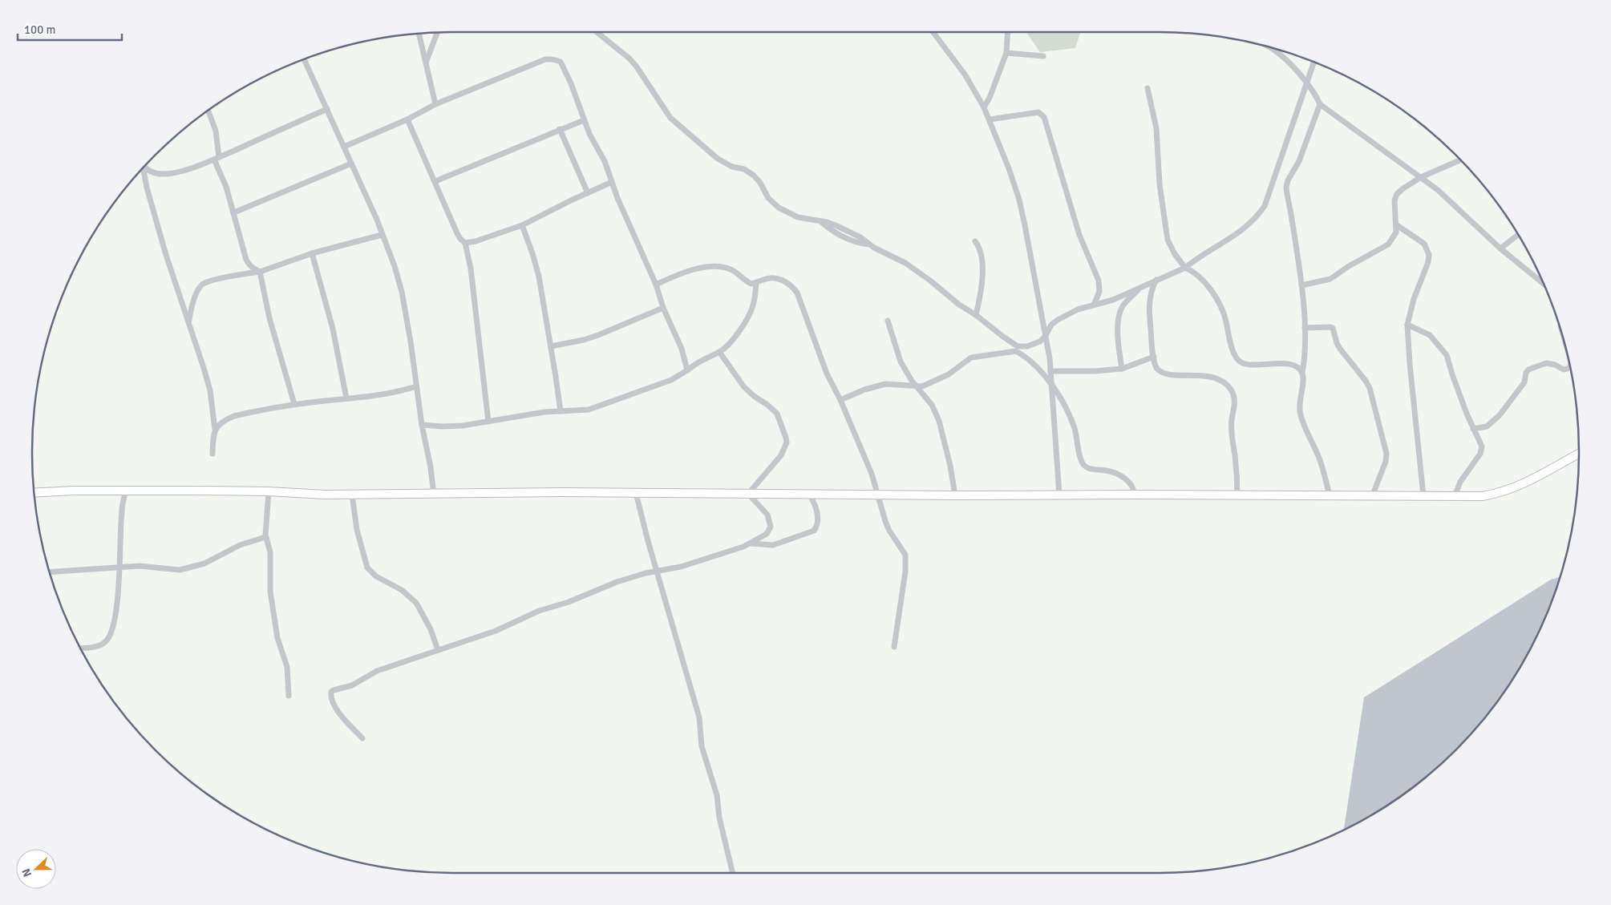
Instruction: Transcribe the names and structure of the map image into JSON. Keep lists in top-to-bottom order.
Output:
{
  "scale_bar": "100 m",
  "north": "left"
}
